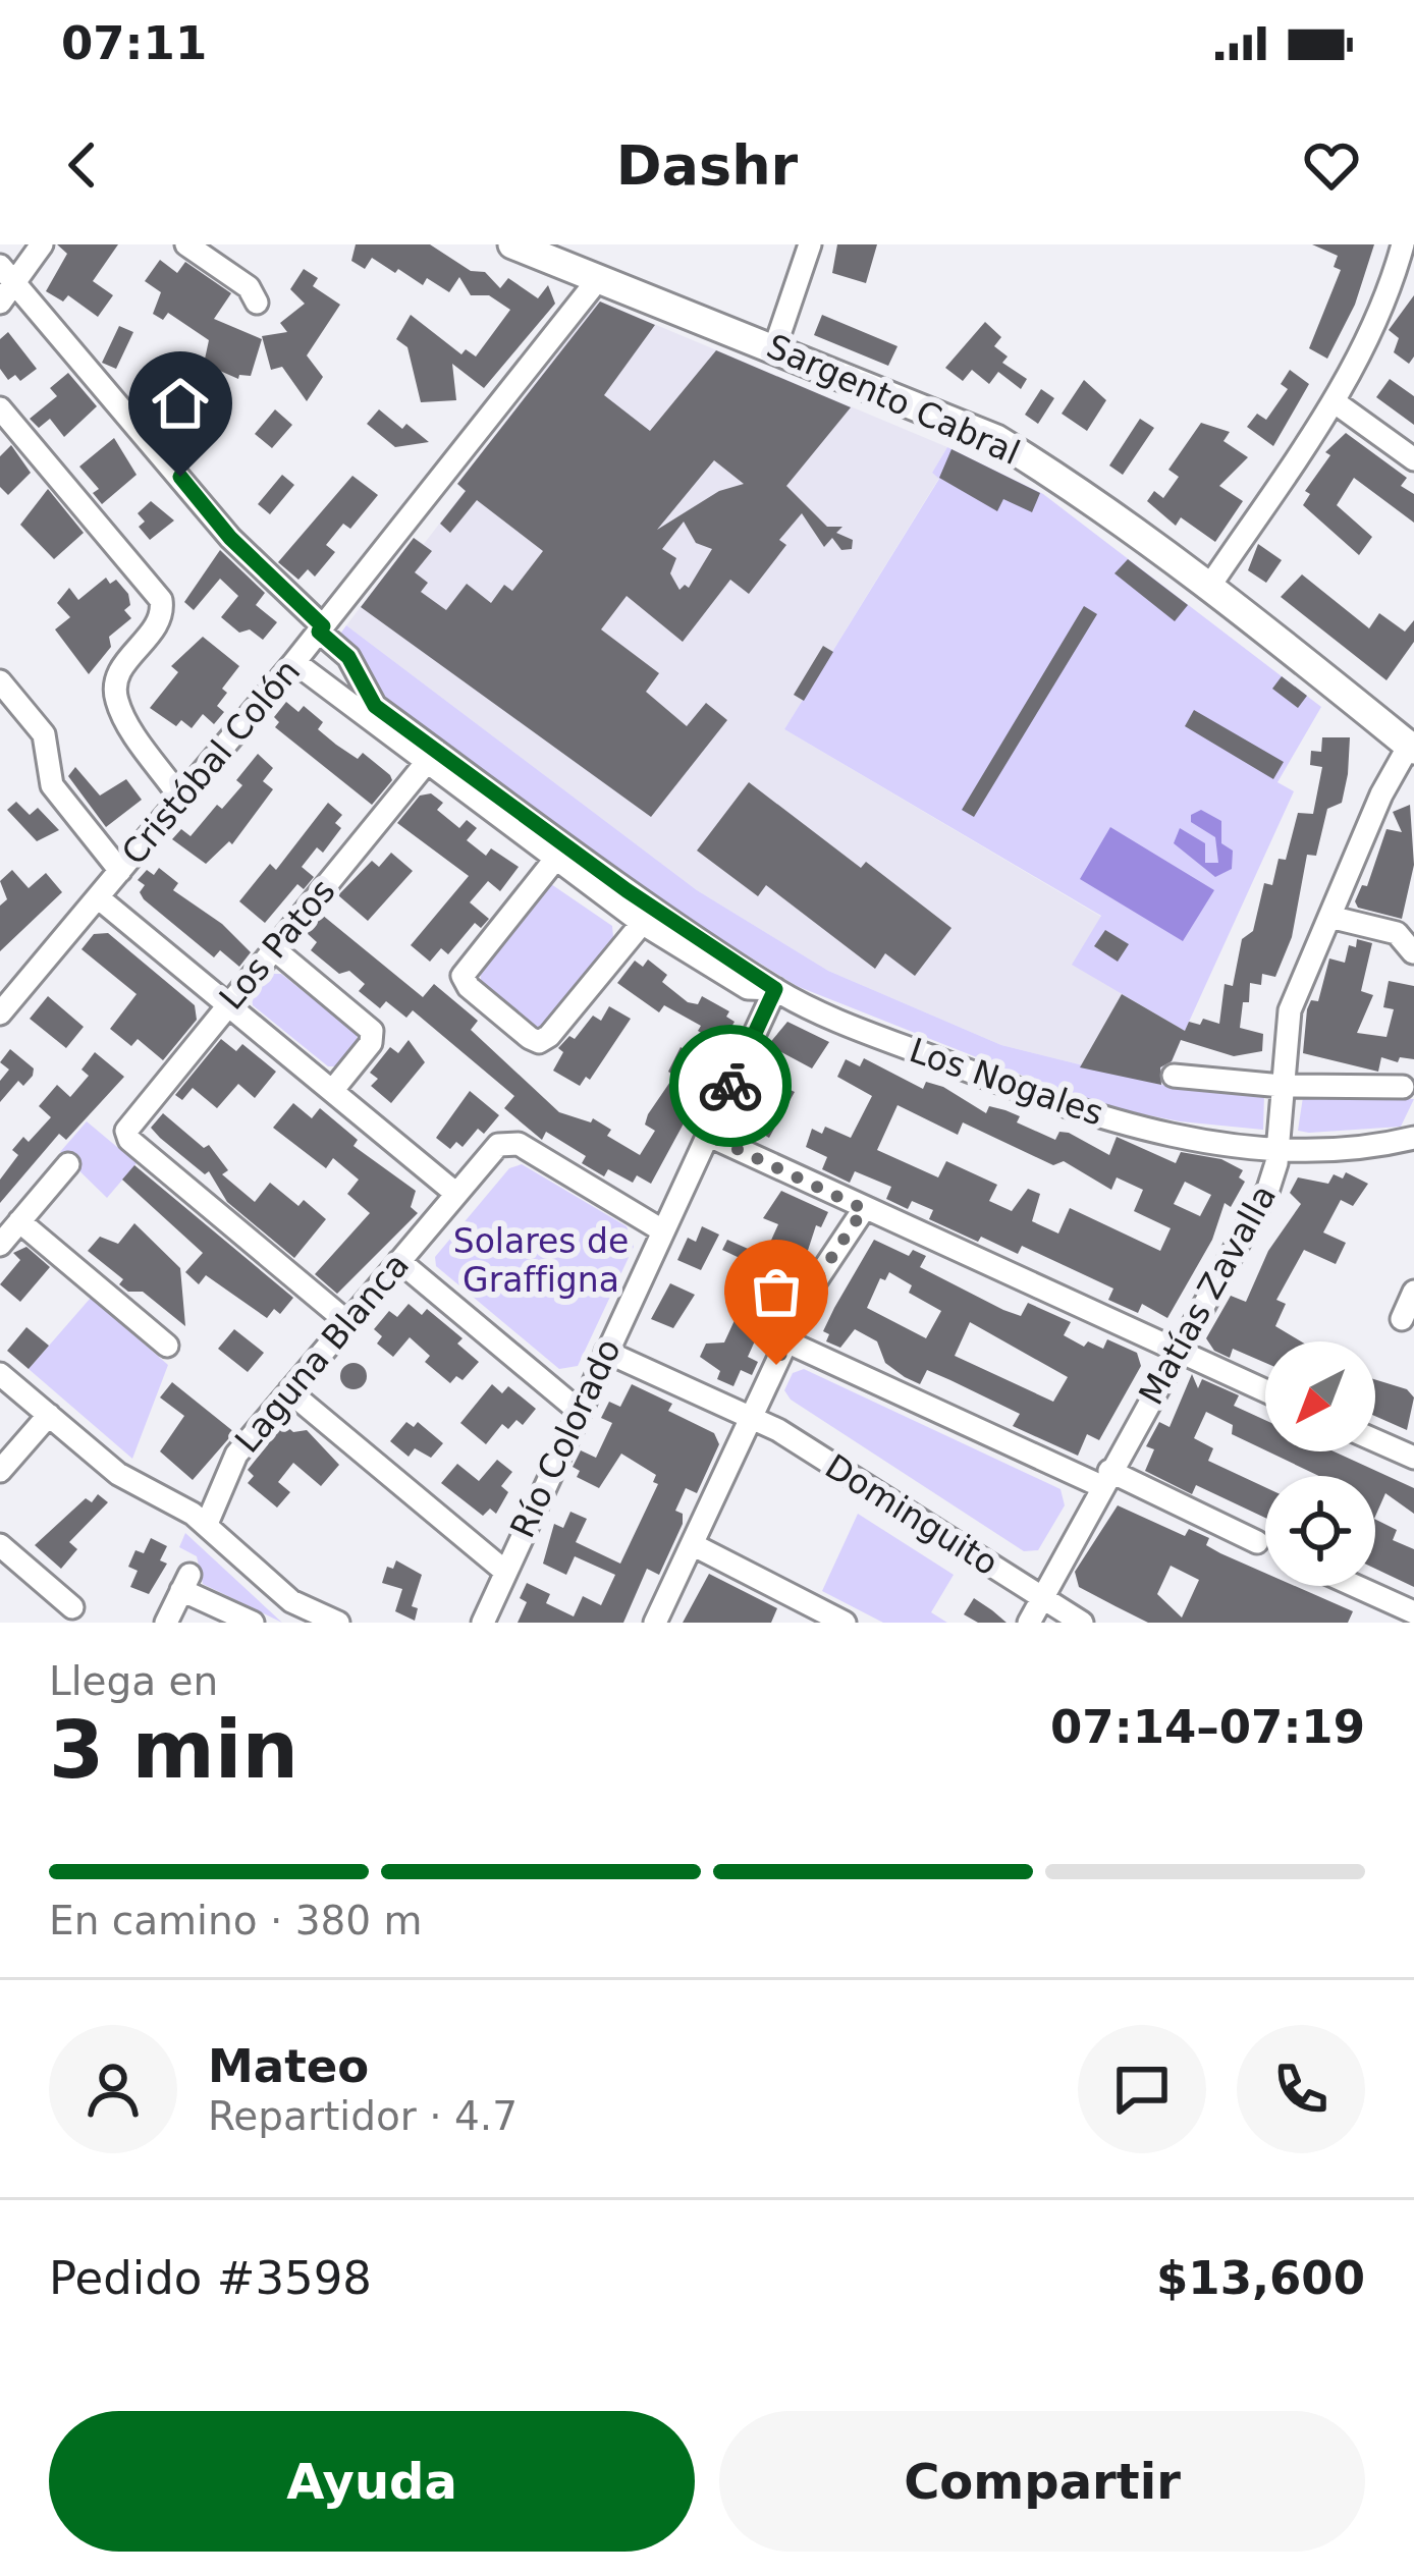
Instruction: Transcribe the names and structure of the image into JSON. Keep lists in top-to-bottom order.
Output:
{
  "streets": {
    "main road": ["Sargento Cabral"],
    "street": [
      "Cristóbal Colón",
      "Los Patos",
      "Los Nogales",
      "Matías Zavalla",
      "Laguna Blanca",
      "Río Colorado",
      "Dominguito"
    ]
  },
  "crossings": [
    ["Sargento Cabral", "Cristóbal Colón"],
    ["Sargento Cabral", "Matías Zavalla"],
    ["Cristóbal Colón", "Los Nogales"],
    ["Los Patos", "Los Nogales"],
    ["Los Patos", "Laguna Blanca"],
    ["Los Nogales", "Matías Zavalla"],
    ["Los Nogales", "Río Colorado"],
    ["Matías Zavalla", "Dominguito"],
    ["Laguna Blanca", "Río Colorado"],
    ["Río Colorado", "Dominguito"]
  ],
  "parks": ["Solares de Graffigna"],
  "north": "bottom left",
  "page": {
    "status": "07:11",
    "header": "Dashr",
    "heading": ["3 min", "Llega en", "07:14–07:19"],
    "panel": [
      "Mateo",
      "Repartidor · 4.7",
      "Pedido #3598",
      "$13,600"
    ],
    "bar": "En camino · 380 m",
    "buttons": ["Ayuda", "Compartir"]
  }
}
